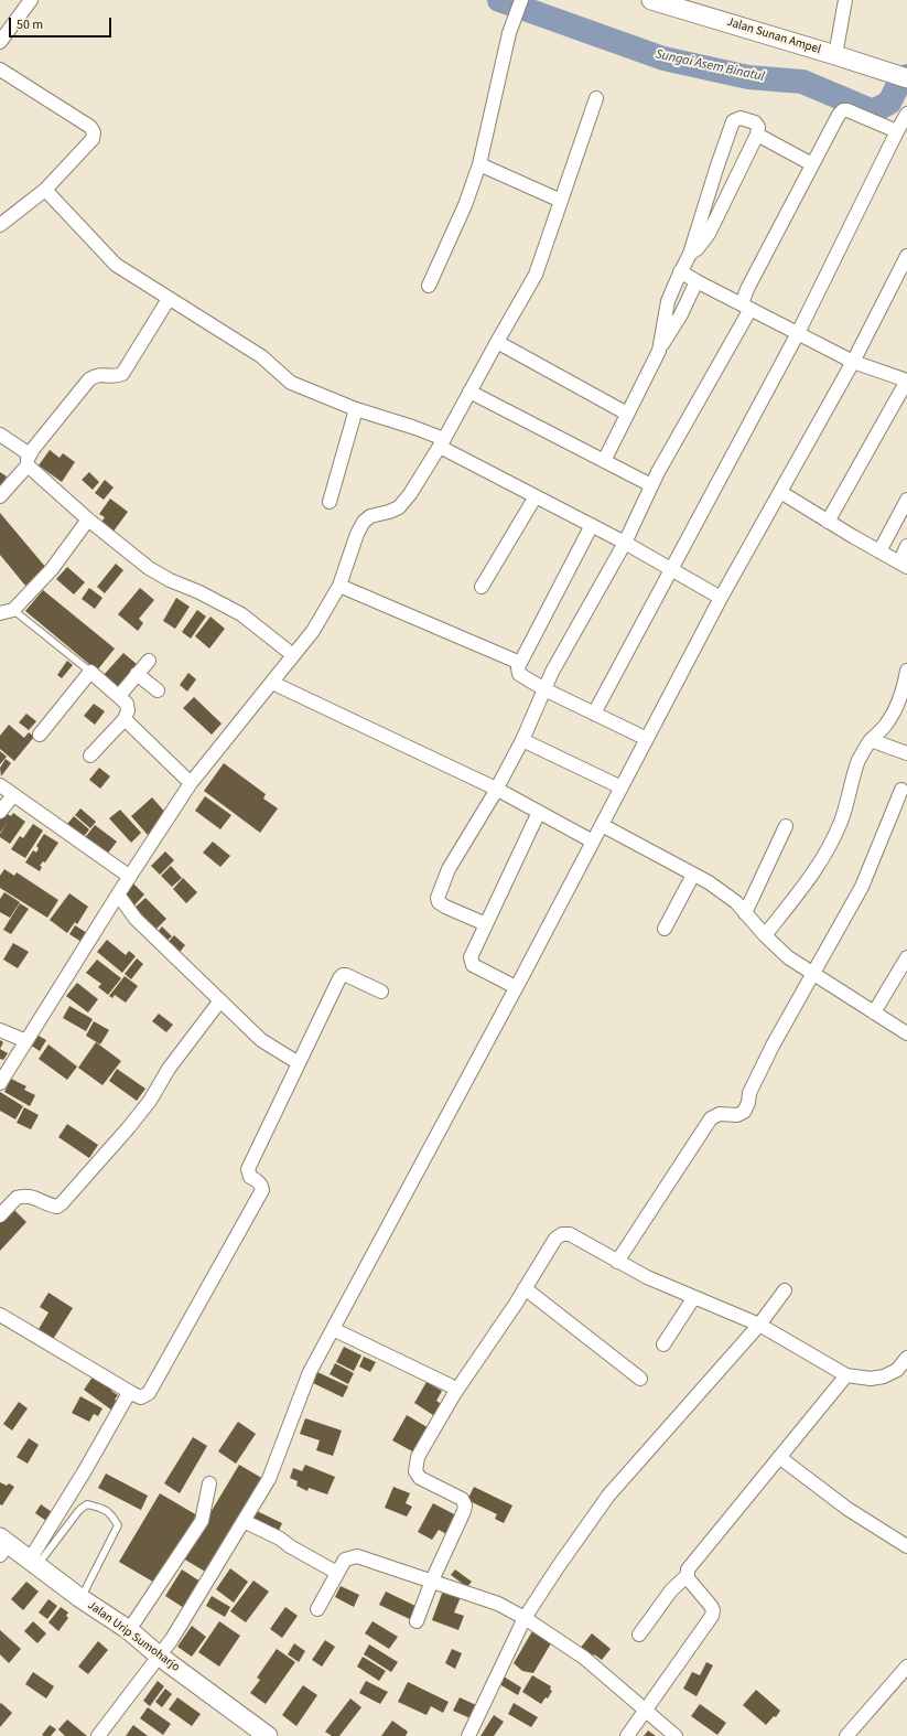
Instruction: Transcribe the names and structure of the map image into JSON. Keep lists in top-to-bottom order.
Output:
{
  "streets": {
    "main road": ["Jalan Sunan Ampel", "Jalan Urip Sumoharjo"]
  },
  "water": ["Sungai Asem Binatul"],
  "scale_bar": "50 m"
}
